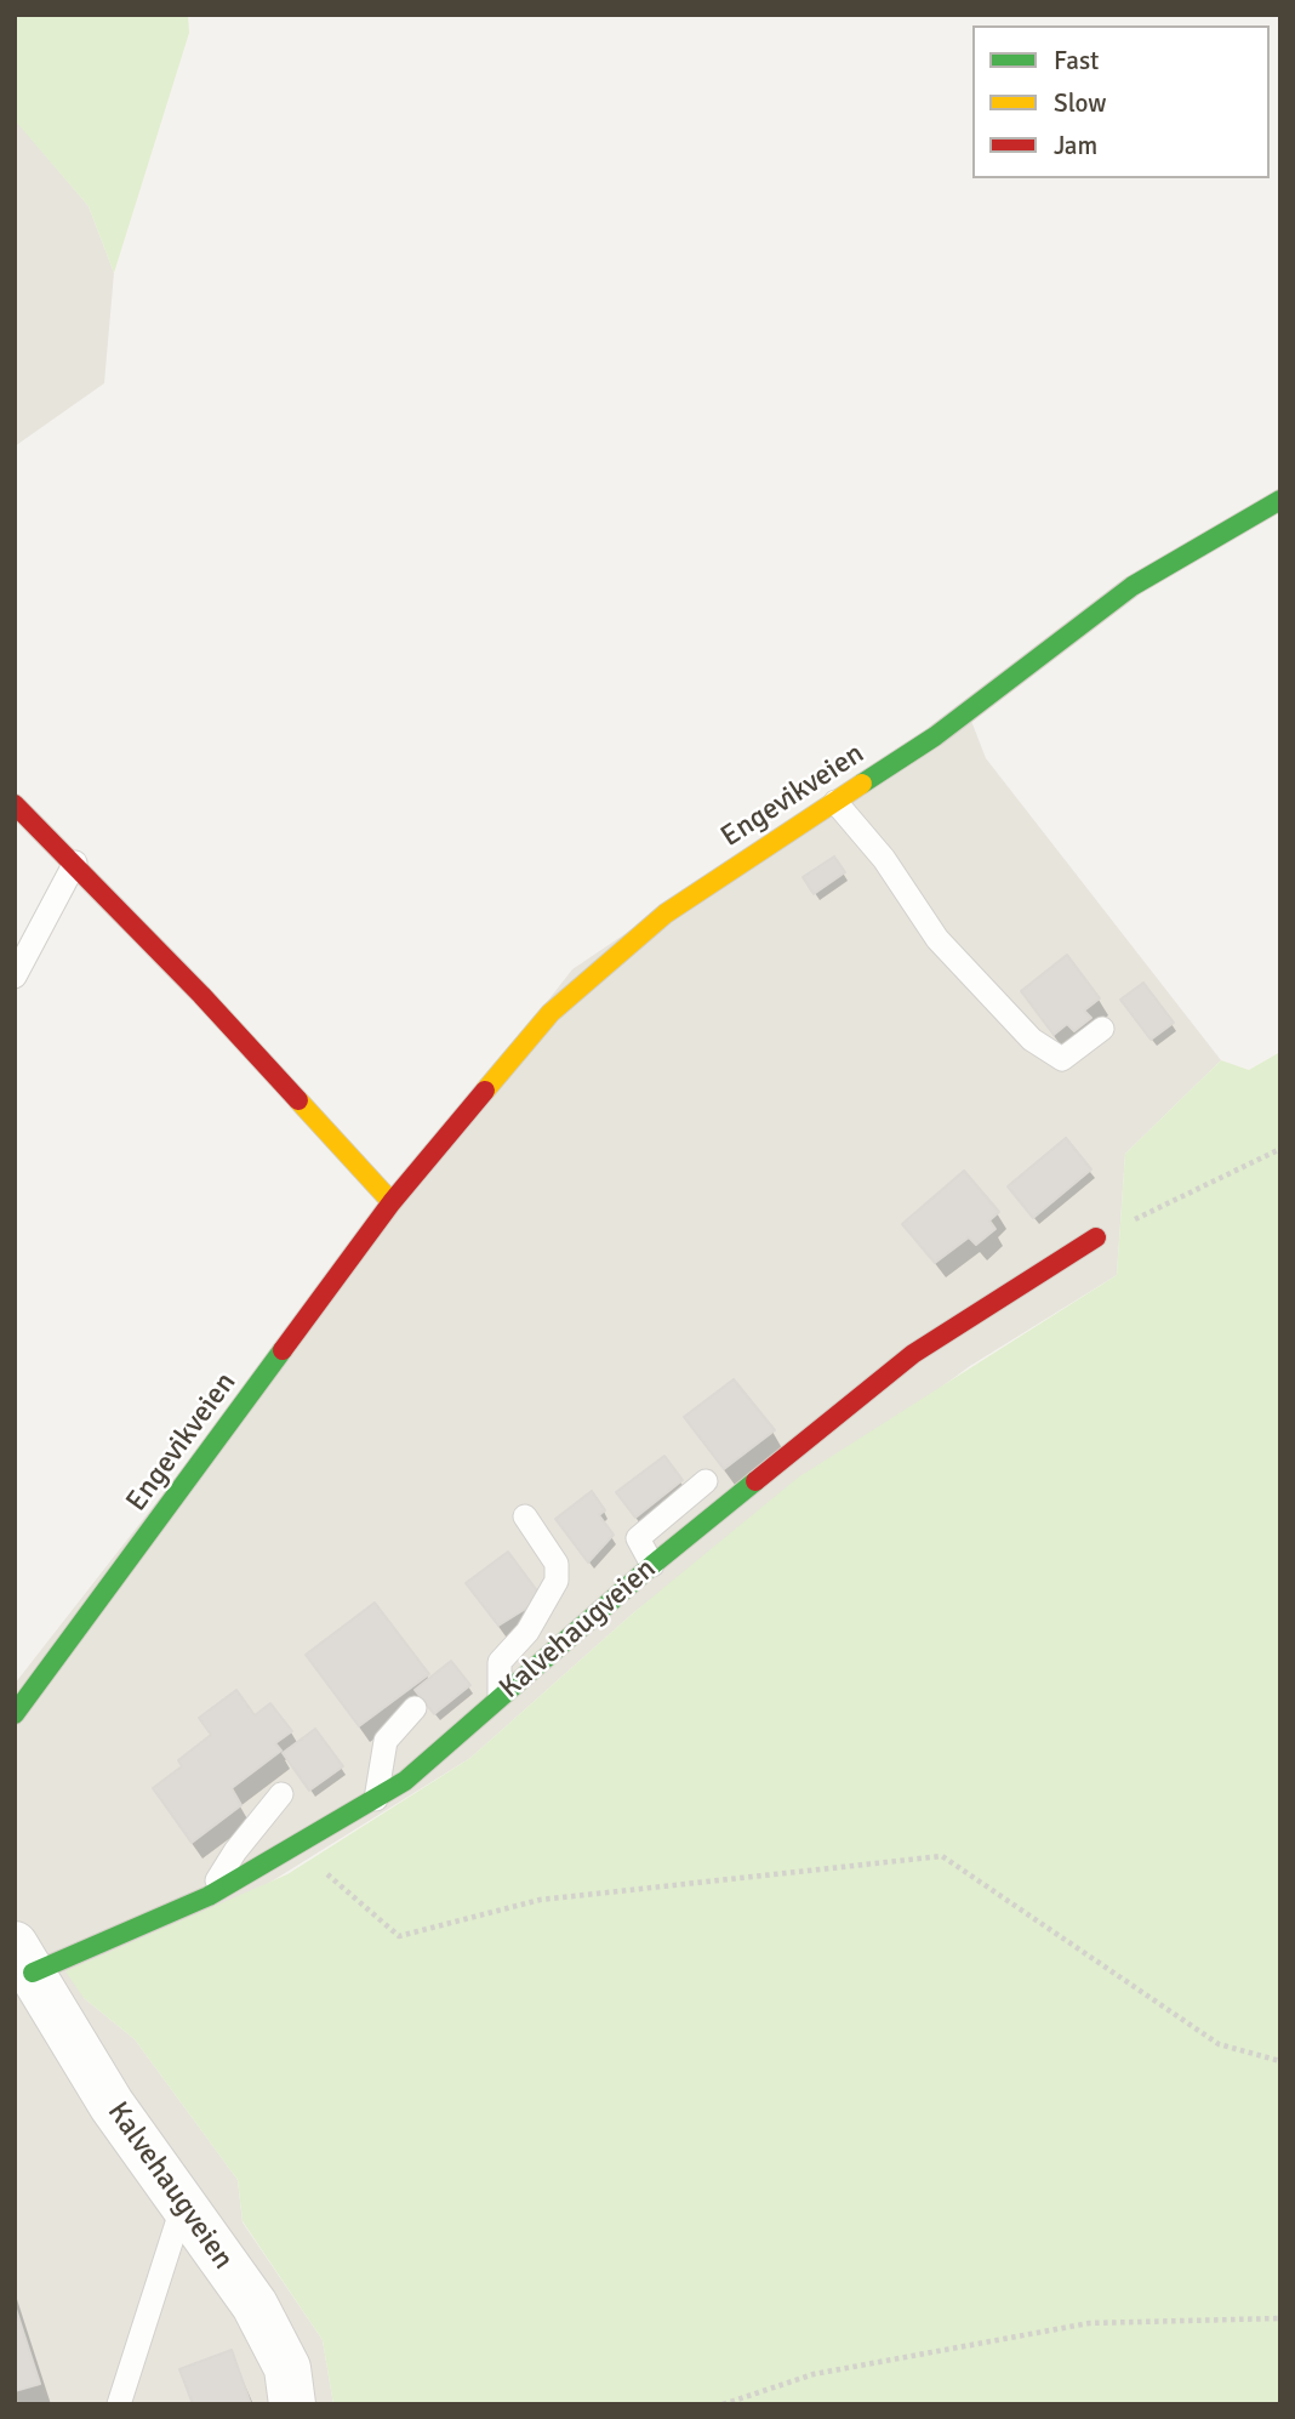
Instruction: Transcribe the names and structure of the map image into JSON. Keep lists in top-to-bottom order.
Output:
{
  "streets": {
    "street": ["Engevikveien", "Kalvehaugveien"]
  },
  "legend": ["Fast", "Slow", "Jam"]
}
